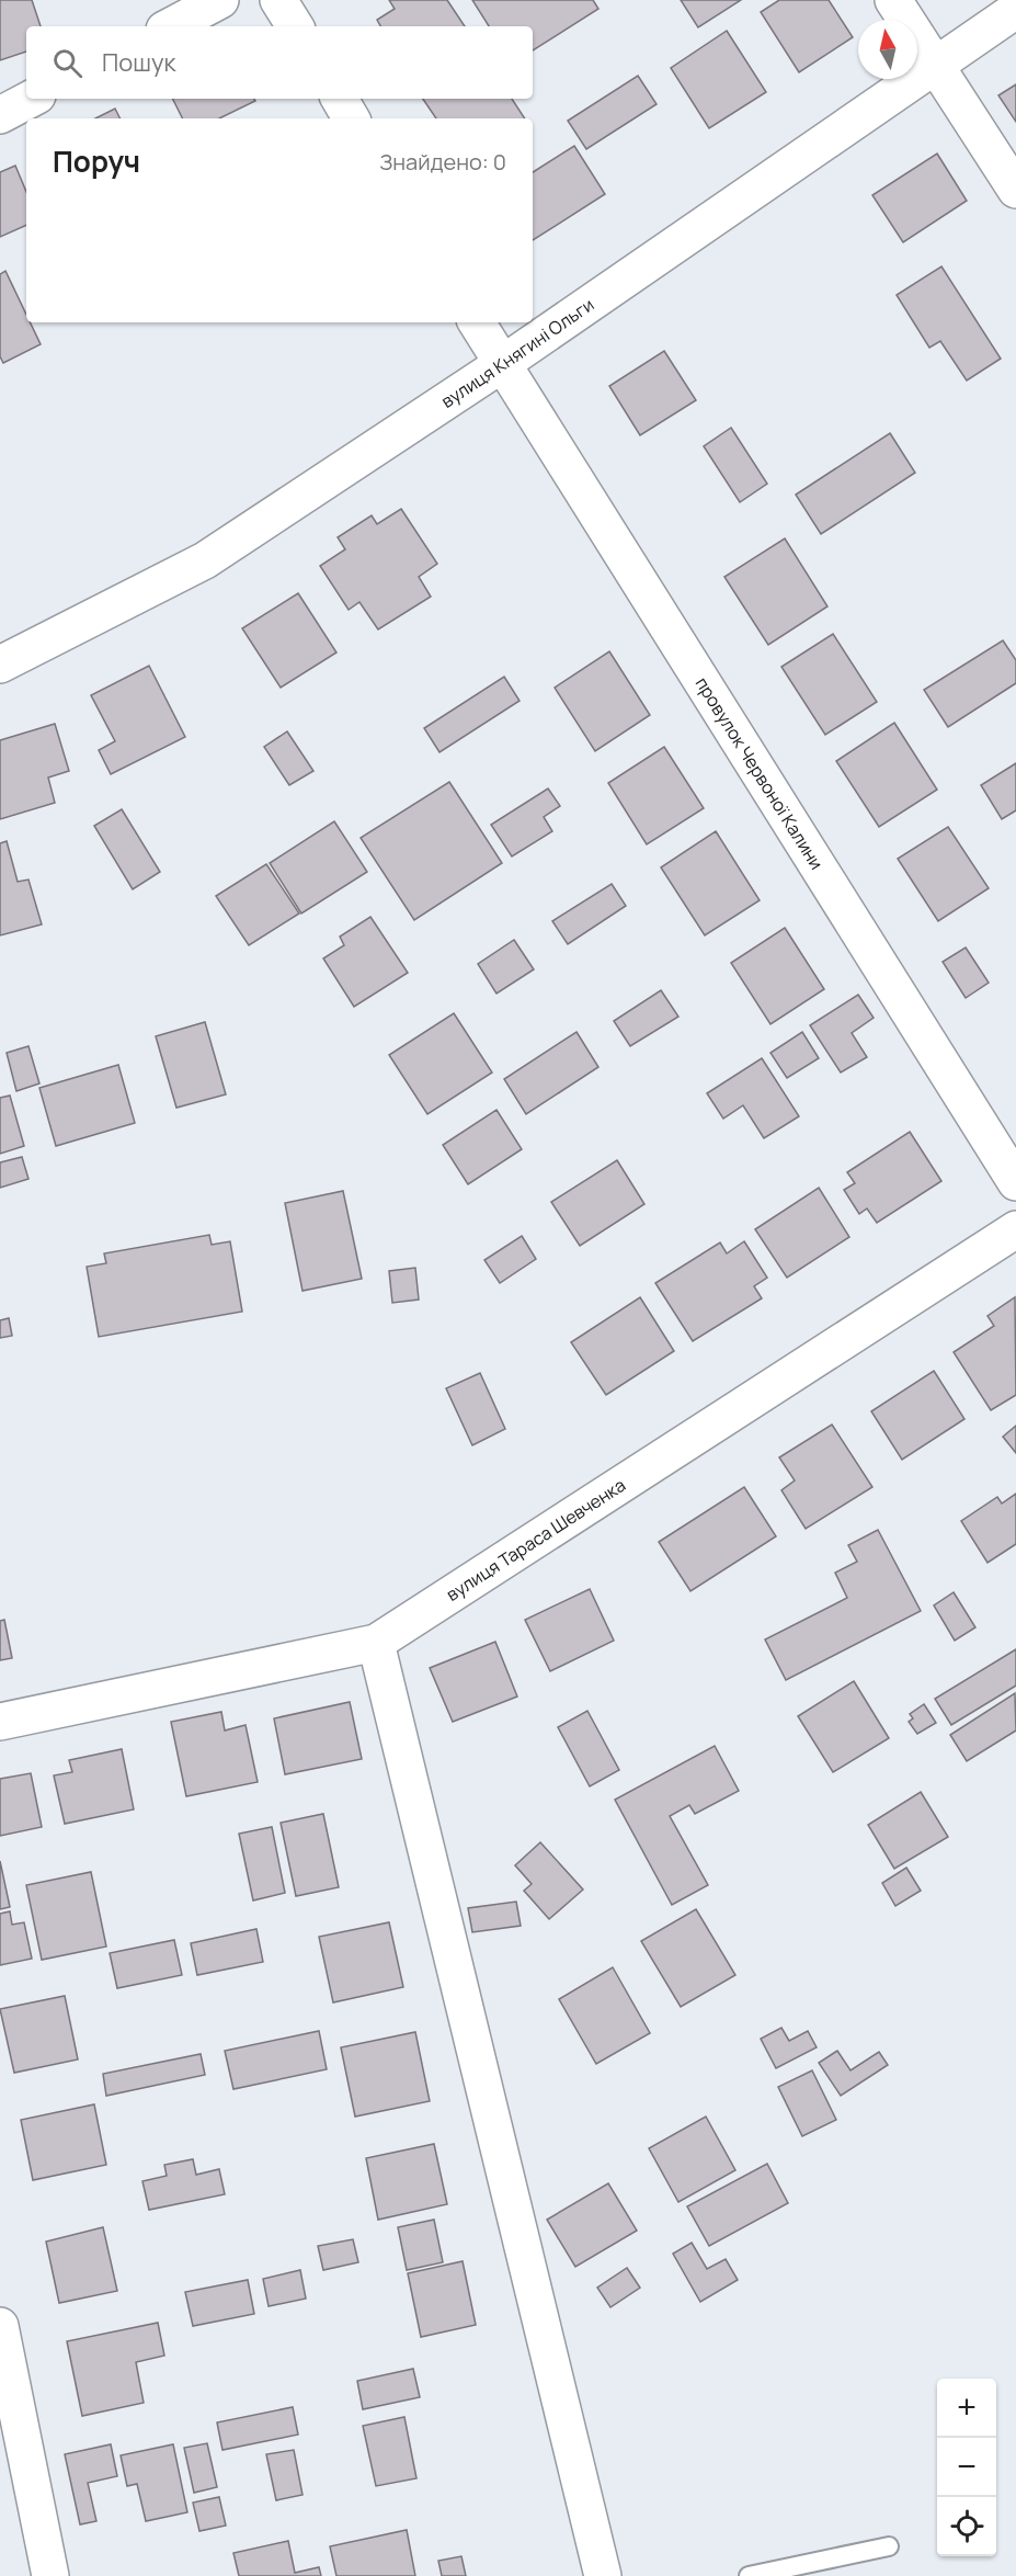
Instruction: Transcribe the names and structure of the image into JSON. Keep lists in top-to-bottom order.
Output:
{
  "streets": {
    "street": ["вулиця Княгині Ольги", "провулок Червоної Калини", "вулиця Тараса Шевченка"]
  },
  "crossings": [
    ["вулиця Княгині Ольги", "провулок Червоної Калини"]
  ],
  "north": "top",
  "page": {
    "search": "Пошук",
    "heading": ["Поруч", "Знайдено: 0"],
    "map_buttons": ["+", "−"]
  }
}
